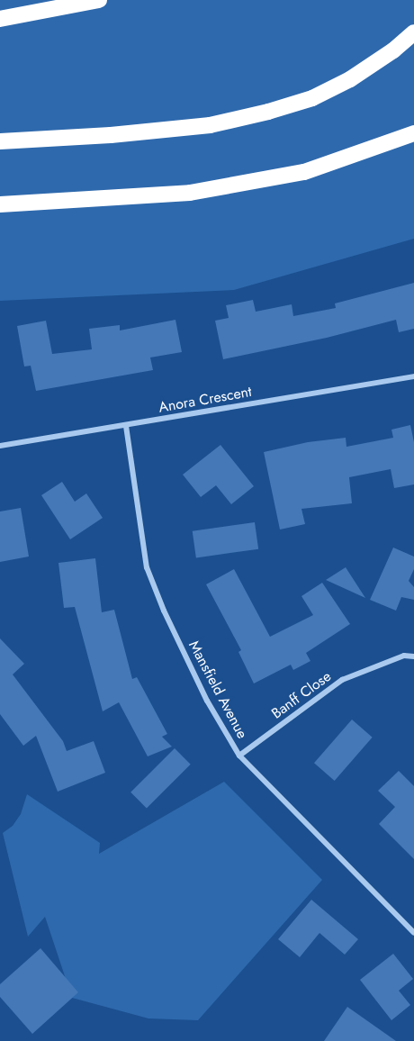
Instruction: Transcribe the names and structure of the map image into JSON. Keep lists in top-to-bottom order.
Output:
{
  "streets": {
    "street": ["Anora Crescent", "Mansfield Avenue", "Banff Close"]
  },
  "crossings": [
    ["Anora Crescent", "Mansfield Avenue"],
    ["Mansfield Avenue", "Banff Close"]
  ]
}
